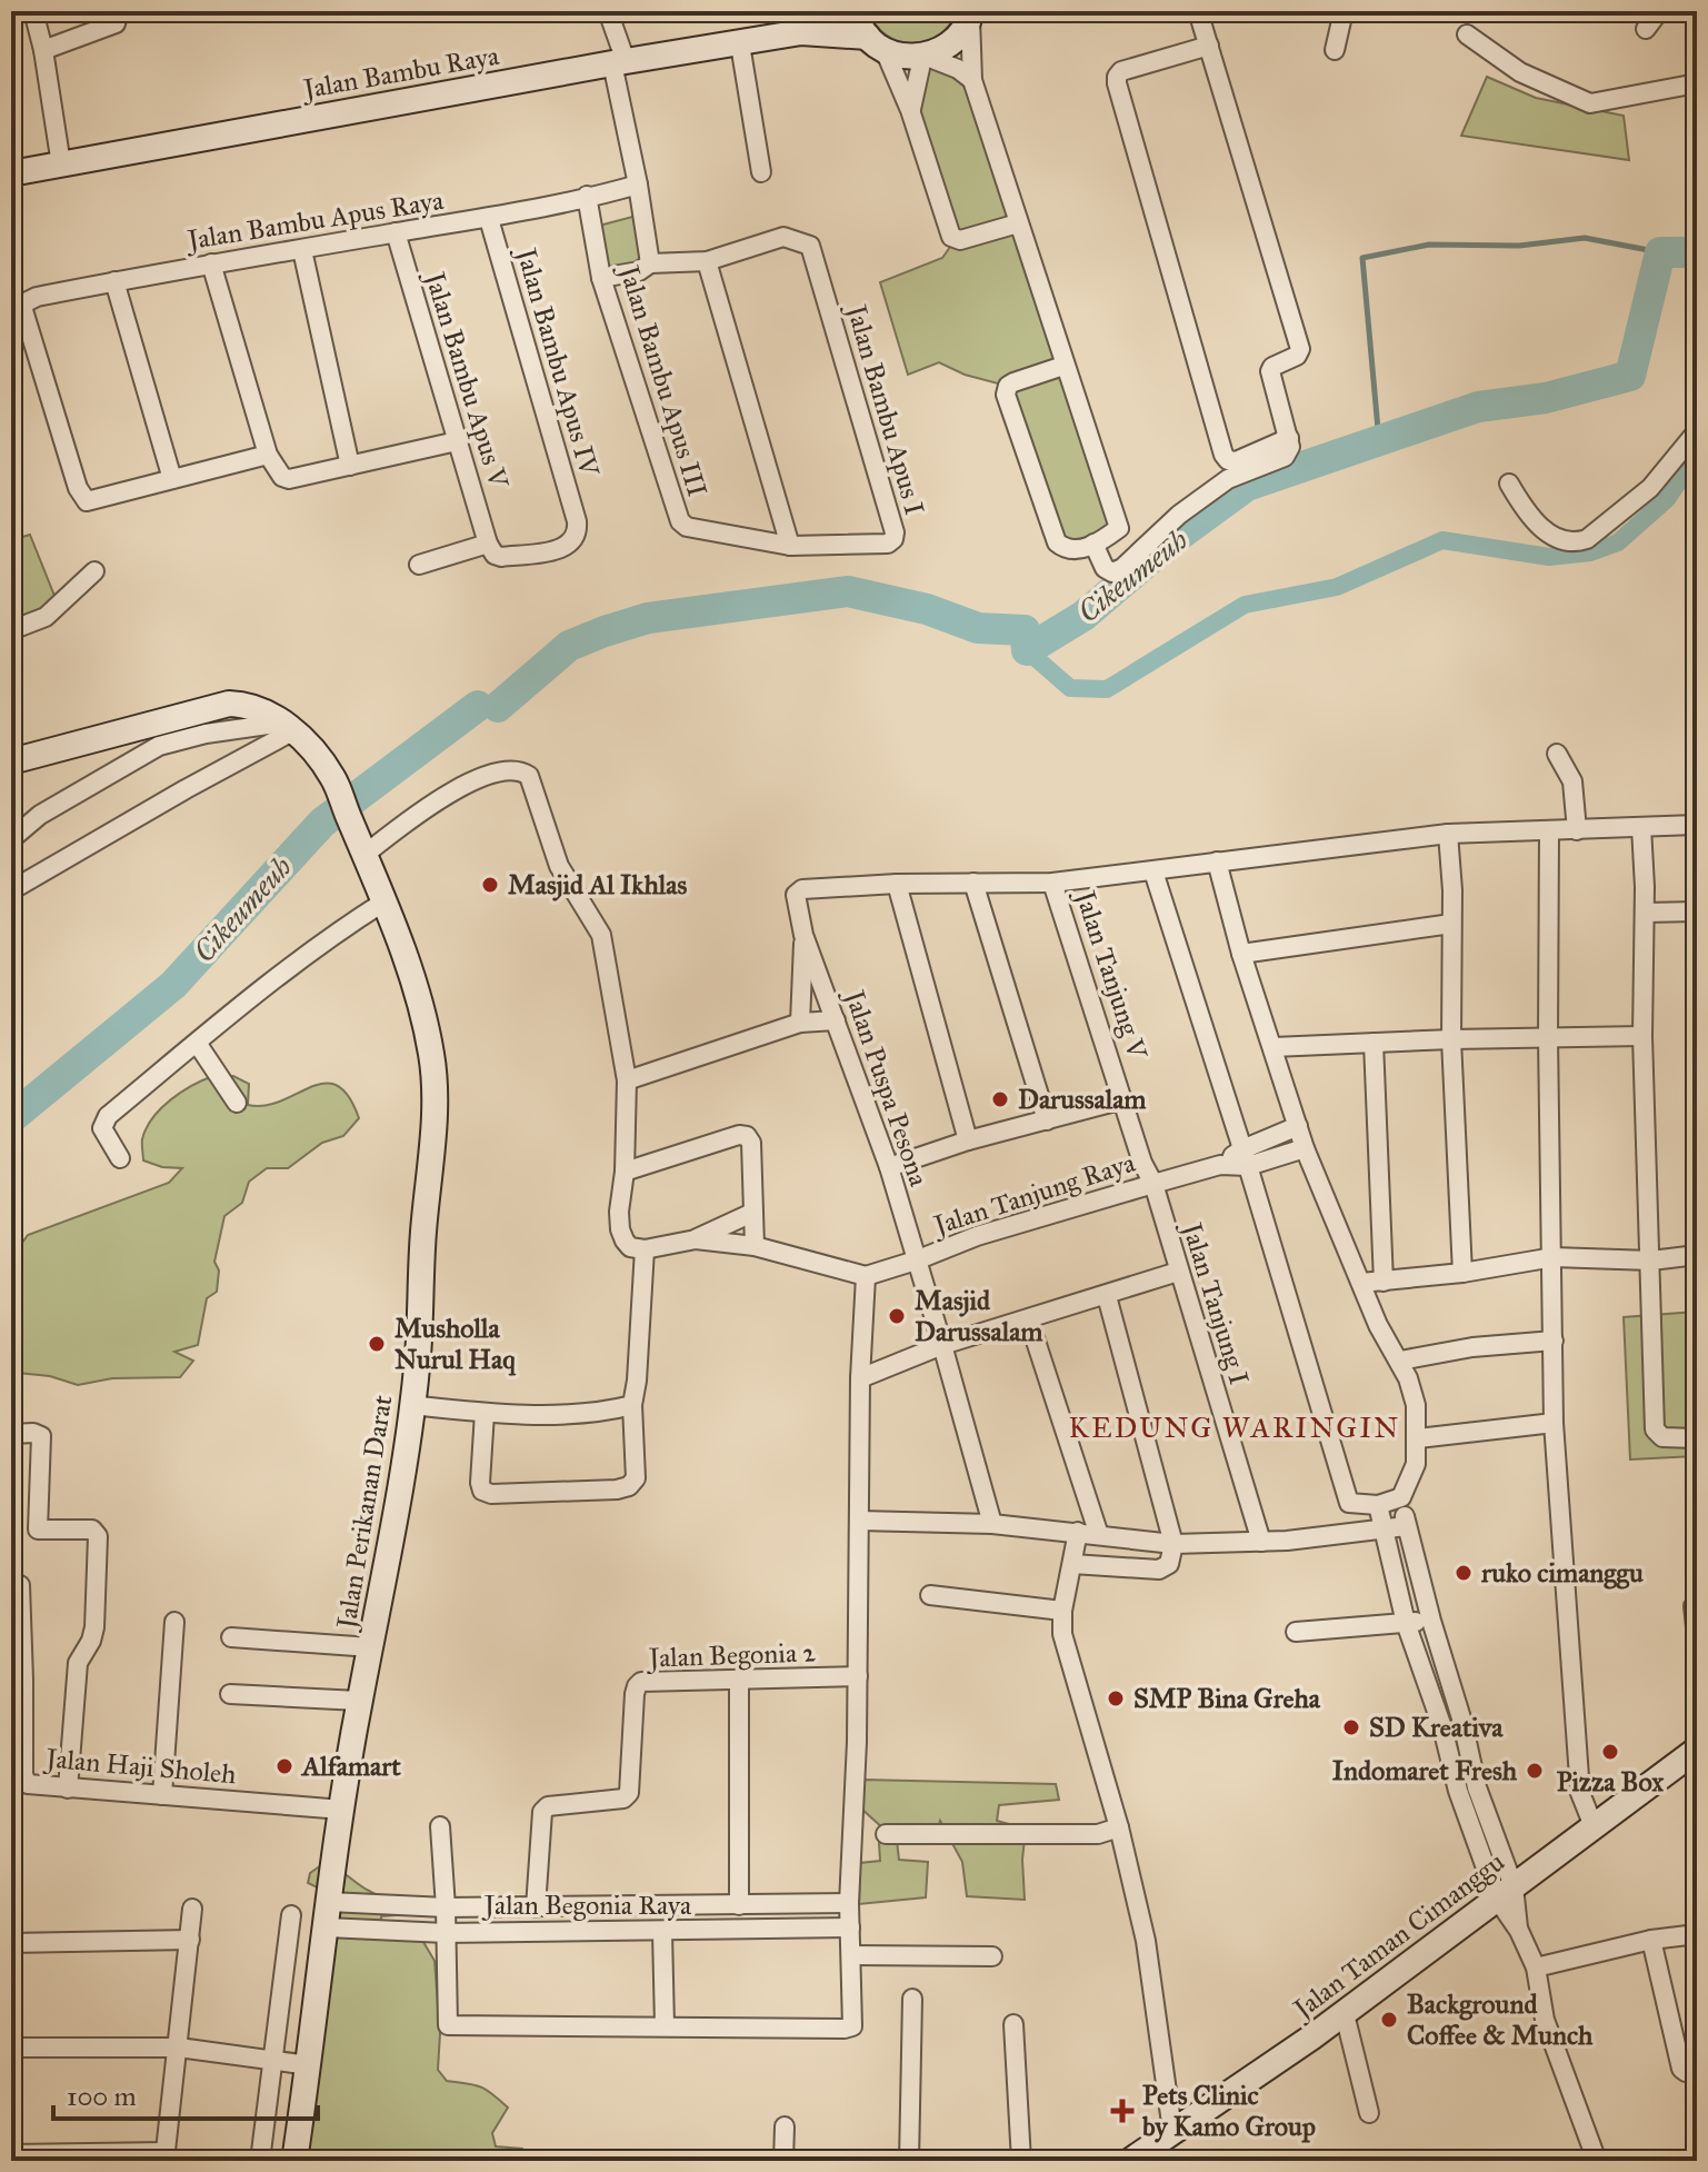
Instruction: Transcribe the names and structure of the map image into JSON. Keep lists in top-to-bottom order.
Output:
{
  "streets": {
    "street": [
      "Jalan Bambu Raya",
      "Jalan Bambu Apus Raya",
      "Jalan Bambu Apus IV",
      "Jalan Bambu Apus V",
      "Jalan Bambu Apus III",
      "Jalan Bambu Apus I",
      "Jalan Tanjung V",
      "Jalan Puspa Pesona",
      "Jalan Tanjung Raya",
      "Jalan Tanjung I",
      "Jalan Perikanan Darat",
      "Jalan Begonia 2",
      "Jalan Haji Sholeh",
      "Jalan Begonia Raya",
      "Jalan Taman Cimanggu"
    ]
  },
  "crossings": [
    ["Jalan Bambu Apus Raya", "Jalan Bambu Apus IV"],
    ["Jalan Bambu Apus Raya", "Jalan Bambu Apus V"],
    ["Jalan Bambu Apus Raya", "Jalan Bambu Apus III"],
    ["Jalan Bambu Apus IV", "Jalan Bambu Apus V"],
    ["Jalan Bambu Apus III", "Jalan Bambu Apus I"],
    ["Jalan Tanjung V", "Jalan Tanjung Raya"],
    ["Jalan Tanjung V", "Jalan Tanjung I"],
    ["Jalan Puspa Pesona", "Jalan Tanjung Raya"],
    ["Jalan Tanjung Raya", "Jalan Tanjung I"],
    ["Jalan Perikanan Darat", "Jalan Haji Sholeh"],
    ["Jalan Perikanan Darat", "Jalan Begonia Raya"],
    ["Jalan Begonia 2", "Jalan Begonia Raya"]
  ],
  "districts": ["KEDUNG WARINGIN"],
  "water": ["Cikeumeuh"],
  "places": {
    "other": [
      "Masjid Al Ikhlas",
      "Darussalam",
      "Masjid Darussalam",
      "Musholla Nurul Haq",
      "ruko cimanggu",
      "SMP Bina Greha",
      "SD Kreativa",
      "Pizza Box",
      "Alfamart",
      "Indomaret Fresh",
      "Background Coffee & Munch"
    ],
    "health": ["Pets Clinic by Kamo Group"]
  },
  "scale_bar": "100 m"
}
